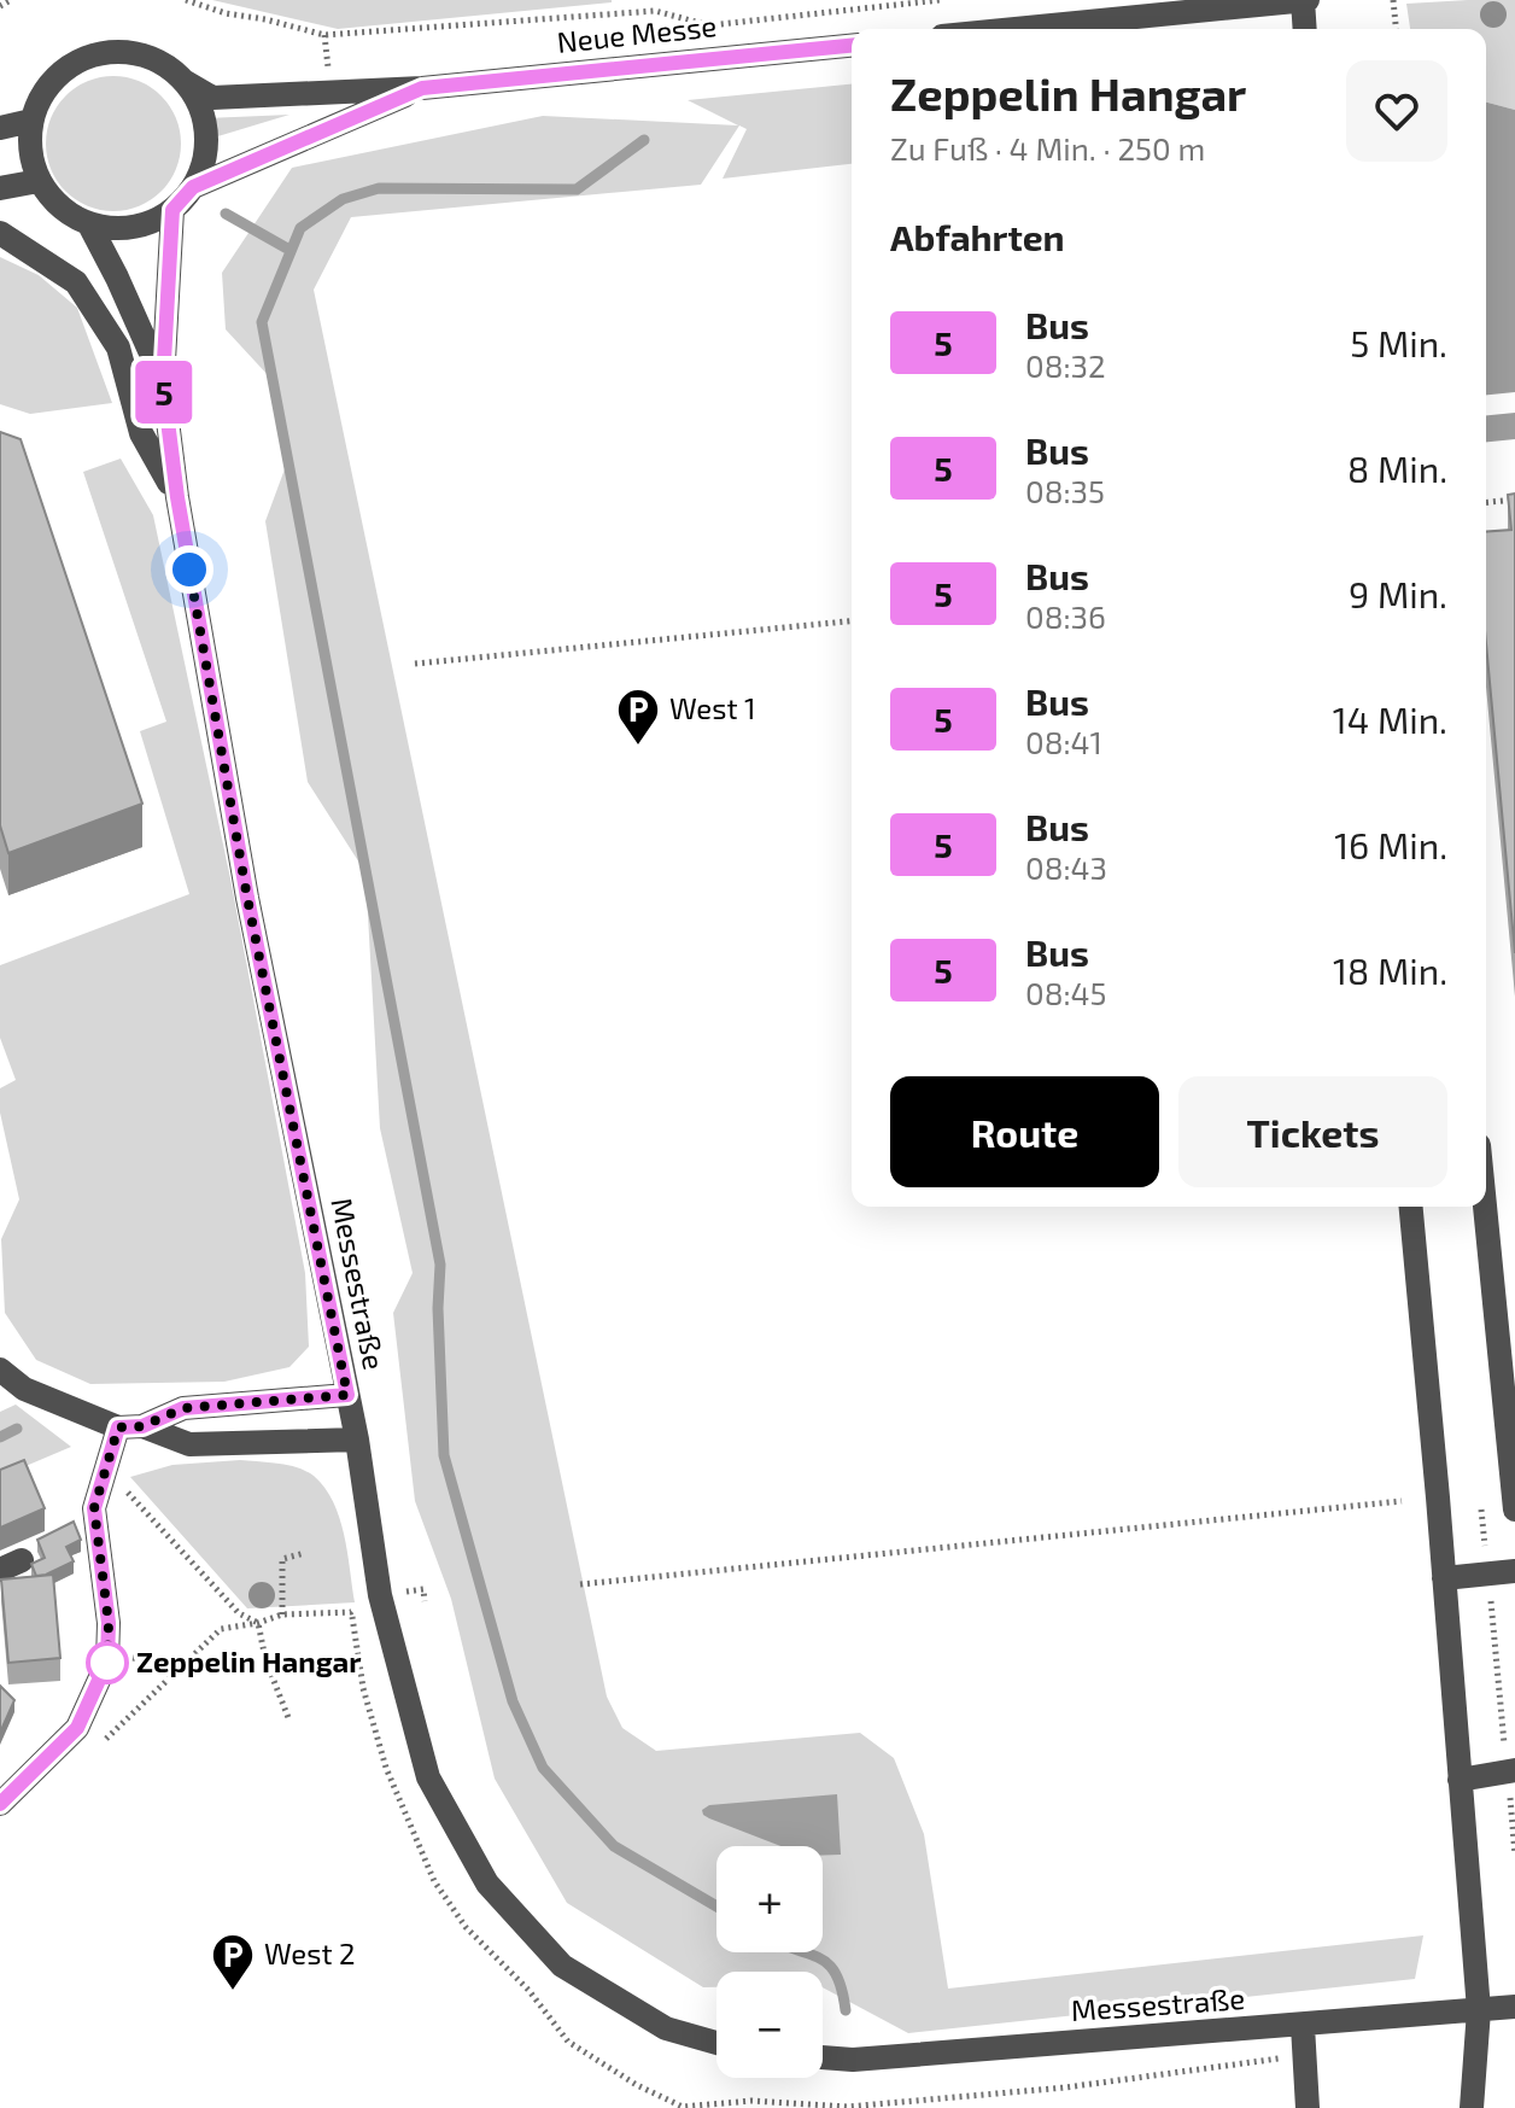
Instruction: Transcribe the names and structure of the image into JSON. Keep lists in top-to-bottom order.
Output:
{
  "streets": {
    "street": ["Neue Messe", "Messestraße"]
  },
  "crossings": [
    ["Neue Messe", "Messestraße"]
  ],
  "places": {
    "parking": ["West 1", "West 2"],
    "other": ["Zeppelin Hangar"]
  },
  "lines": ["bus line 5"],
  "page": {
    "on_map": "5",
    "heading": [
      ["Zeppelin Hangar", "Zu Fuß · 4 Min. · 250 m"],
      "Abfahrten"
    ],
    "list": [
      {
        "mark": "5",
        "name": "Bus",
        "note": "08:32",
        "value": "5 Min."
      },
      {
        "mark": "5",
        "name": "Bus",
        "note": "08:35",
        "value": "8 Min."
      },
      {
        "mark": "5",
        "name": "Bus",
        "note": "08:36",
        "value": "9 Min."
      },
      {
        "mark": "5",
        "name": "Bus",
        "note": "08:41",
        "value": "14 Min."
      },
      {
        "mark": "5",
        "name": "Bus",
        "note": "08:43",
        "value": "16 Min."
      },
      {
        "mark": "5",
        "name": "Bus",
        "note": "08:45",
        "value": "18 Min."
      }
    ],
    "buttons": ["Route", "Tickets"],
    "map_buttons": ["+", "−"]
  }
}
